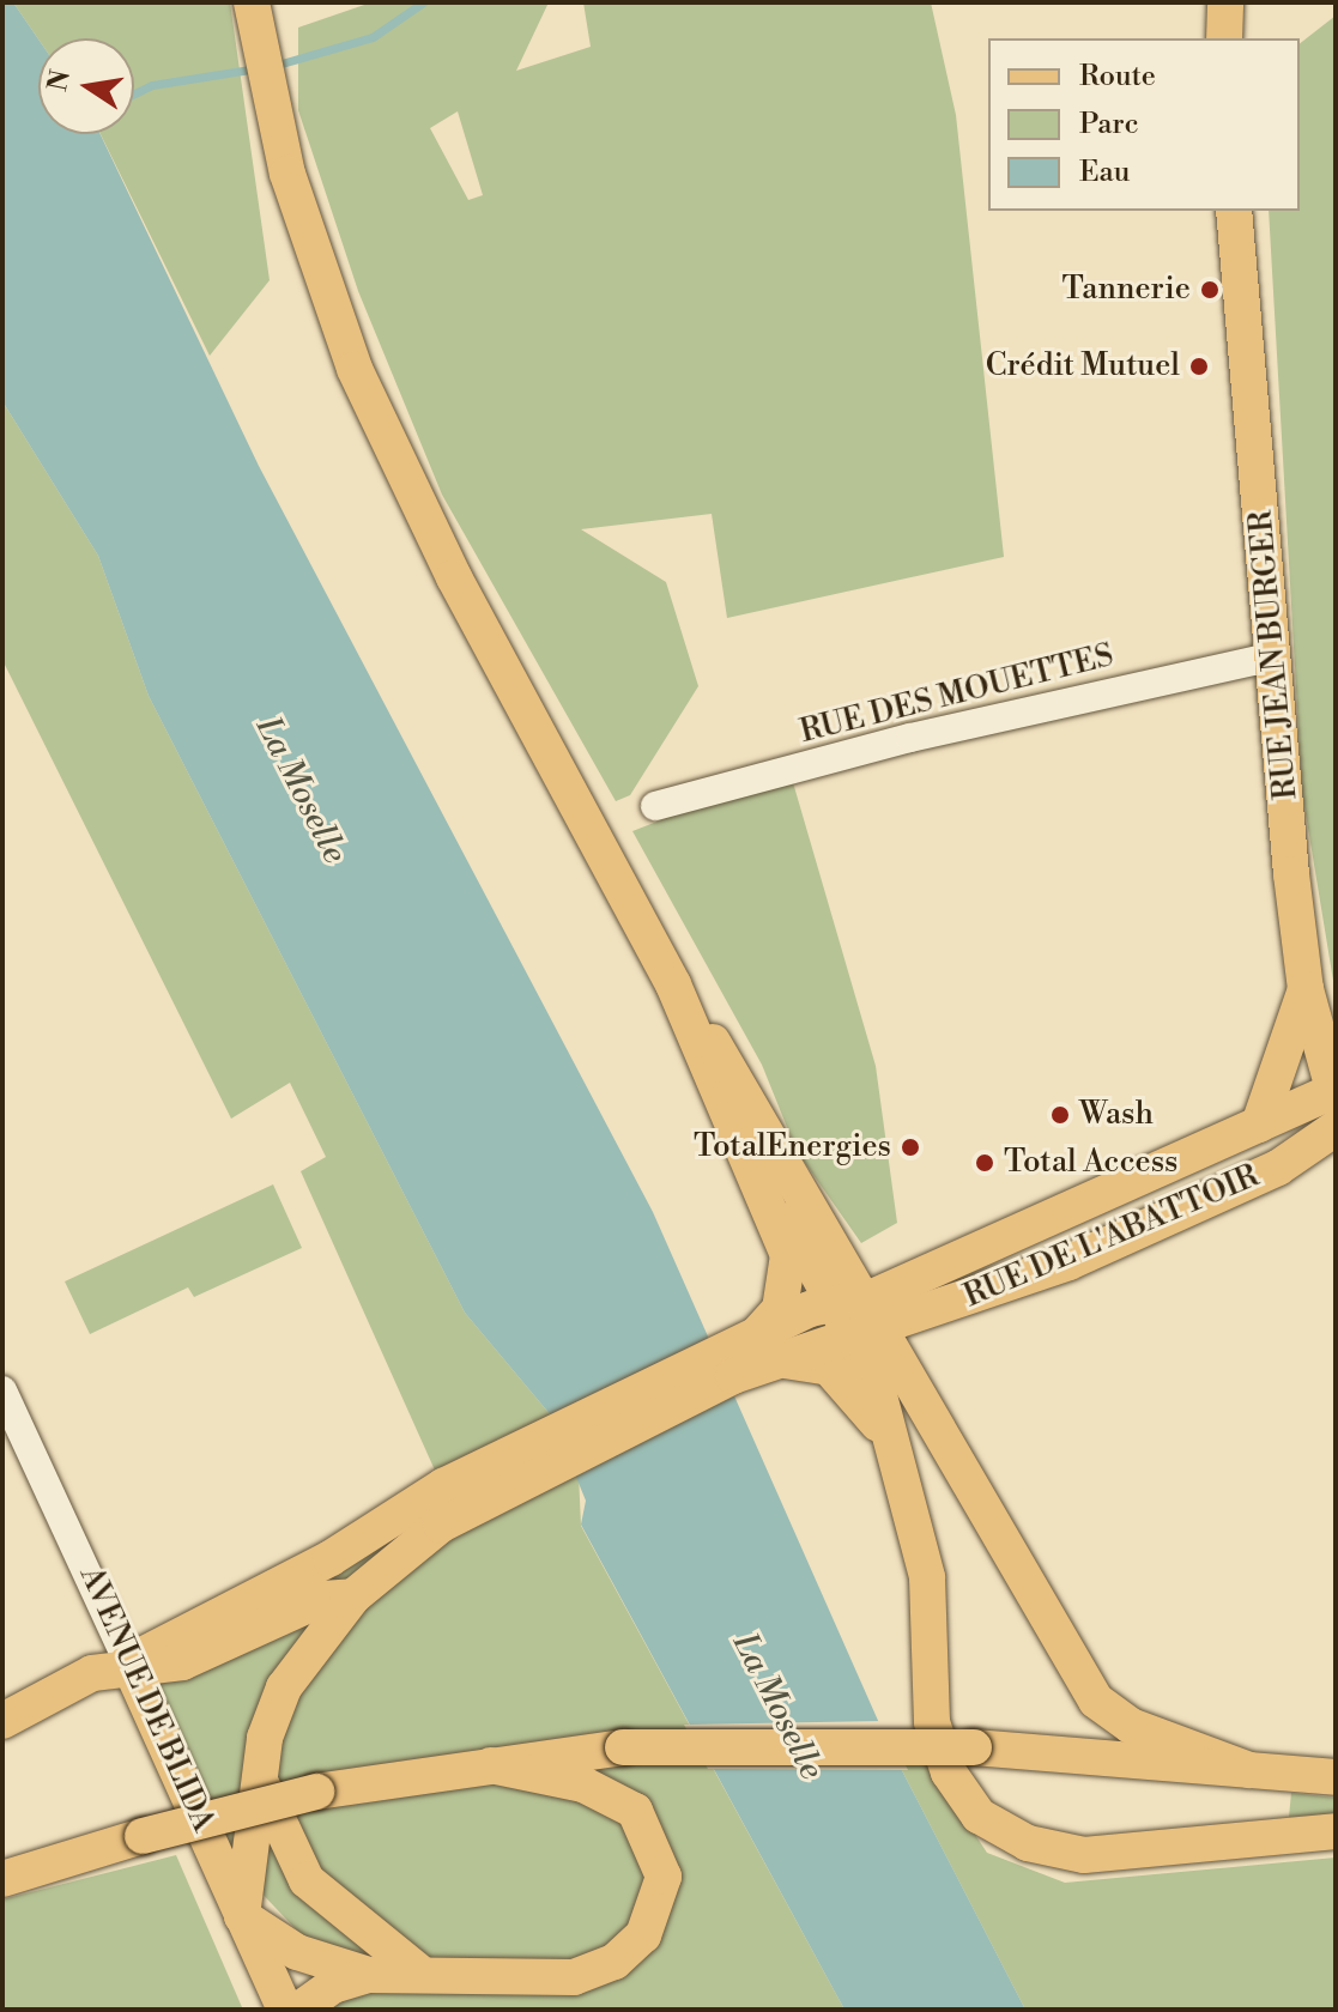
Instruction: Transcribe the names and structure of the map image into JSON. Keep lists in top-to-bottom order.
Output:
{
  "streets": {
    "main road": ["RUE JEAN BURGER", "RUE DE L'ABATTOIR", "AVENUE DE BLIDA"],
    "street": ["RUE DES MOUETTES"]
  },
  "crossings": [
    ["RUE JEAN BURGER", "RUE DES MOUETTES"],
    ["RUE JEAN BURGER", "RUE DE L'ABATTOIR"]
  ],
  "water": ["La Moselle"],
  "places": [
    "Tannerie",
    "Crédit Mutuel",
    "Wash",
    "TotalEnergies",
    "Total Access"
  ],
  "legend": ["Route", "Parc", "Eau"],
  "north": "left"
}
